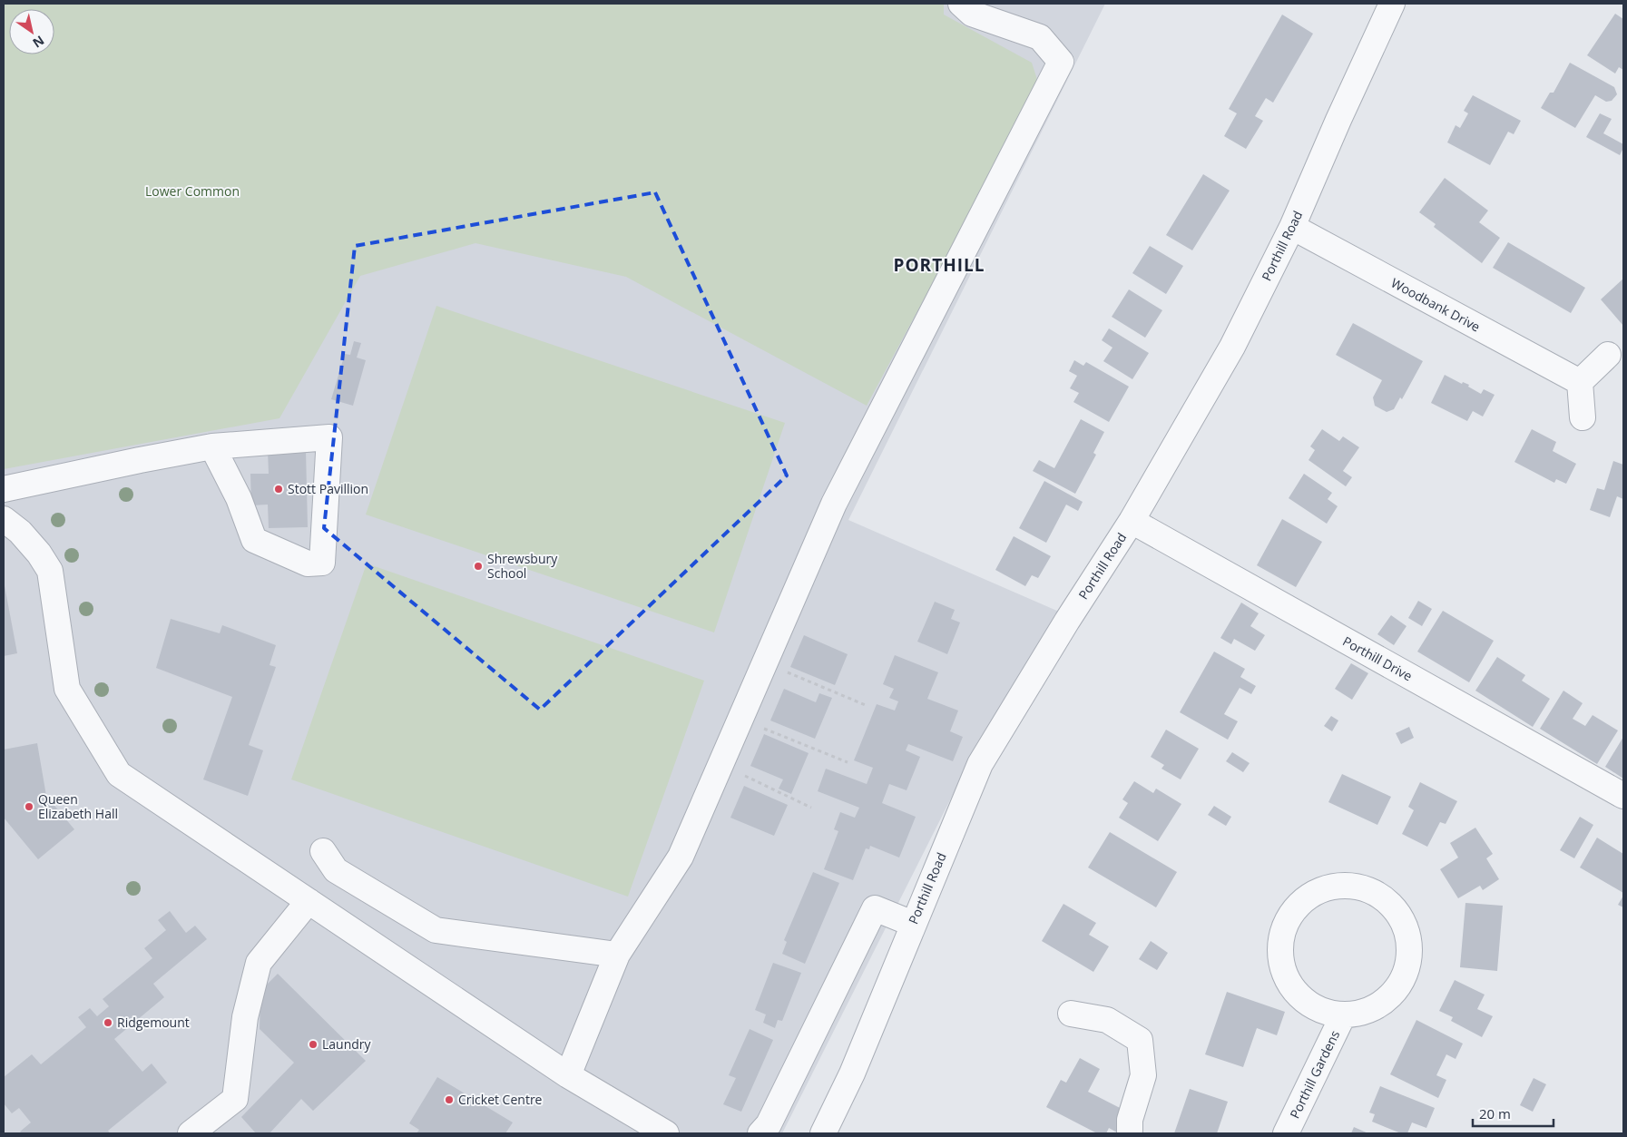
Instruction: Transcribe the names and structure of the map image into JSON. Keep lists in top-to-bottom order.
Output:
{
  "streets": {
    "street": [
      "Porthill Road",
      "Woodbank Drive",
      "Porthill Drive",
      "Porthill Gardens"
    ]
  },
  "crossings": [
    ["Porthill Road", "Woodbank Drive"],
    ["Porthill Road", "Porthill Drive"]
  ],
  "districts": ["PORTHILL"],
  "parks": ["Lower Common"],
  "places": [
    "Stott Pavillion",
    "Shrewsbury School",
    "Queen Elizabeth Hall",
    "Ridgemount",
    "Laundry",
    "Cricket Centre"
  ],
  "scale_bar": "20 m",
  "north": "bottom right"
}
